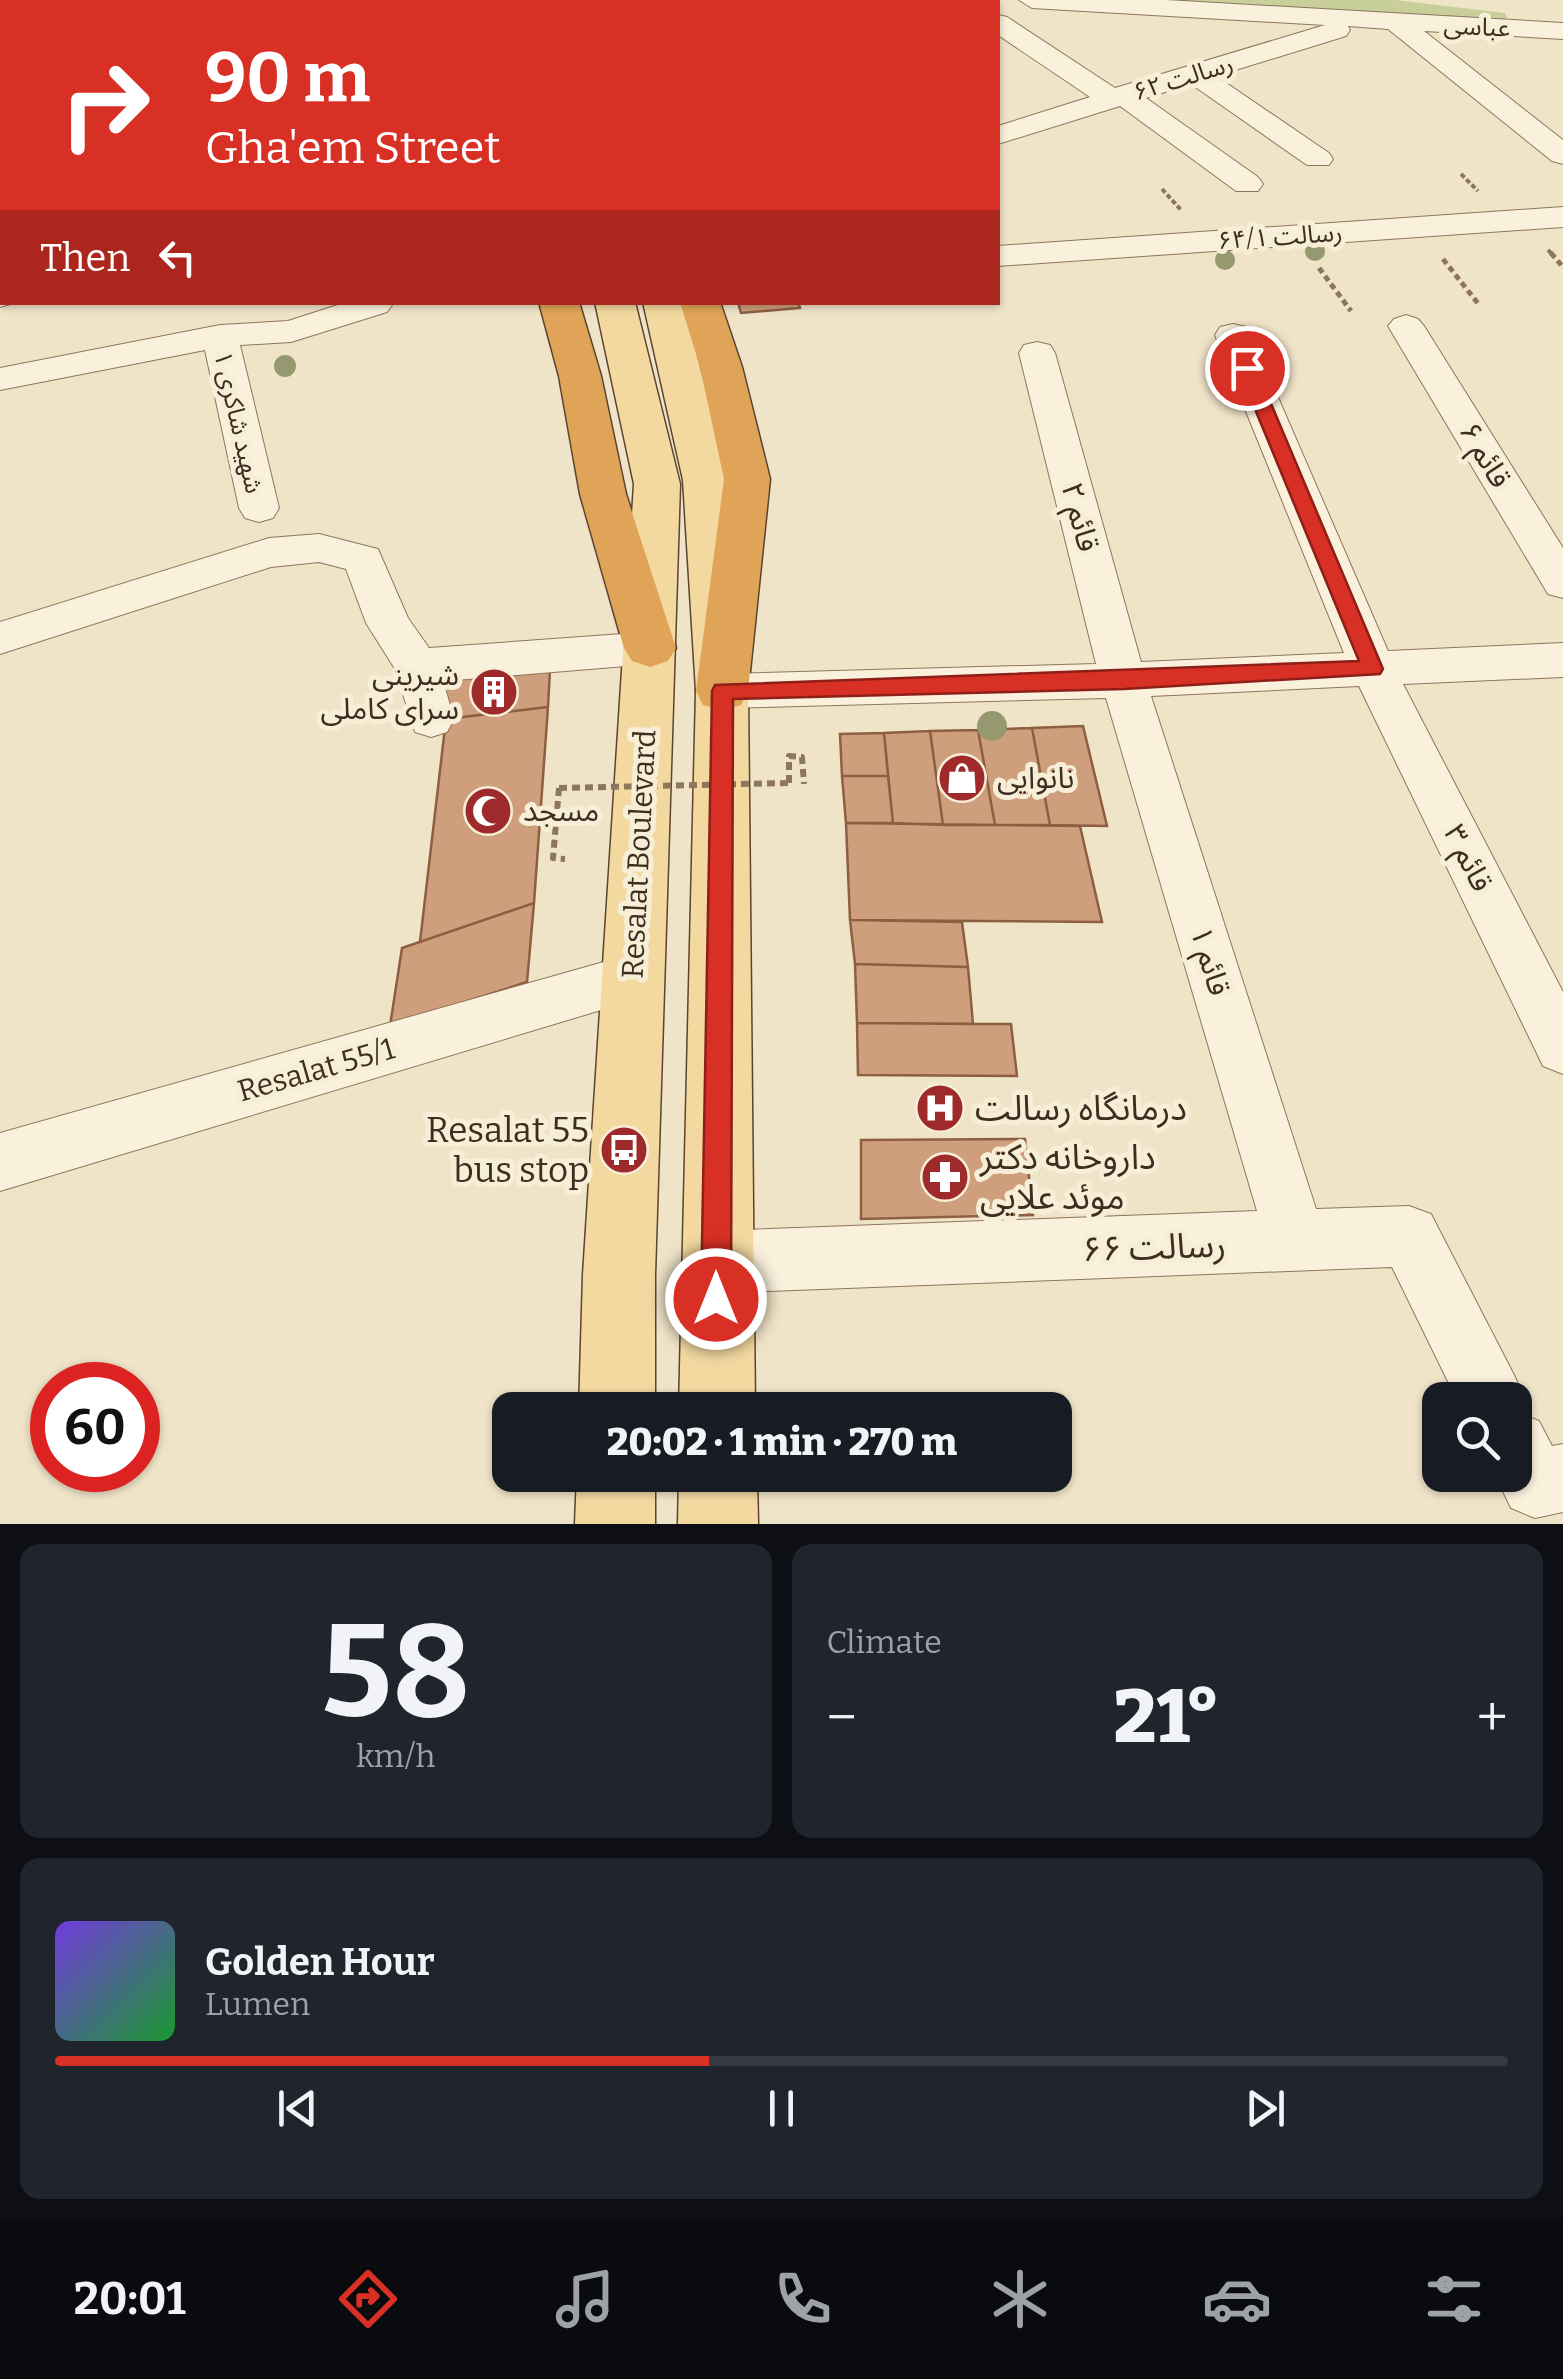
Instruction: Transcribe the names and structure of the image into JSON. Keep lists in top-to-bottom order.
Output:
{
  "streets": {
    "main road": ["Resalat Boulevard"],
    "street": [
      "عباسی",
      "رسالت ۶۲",
      "رسالت ۶۴/۱",
      "شهید شاکری ۱",
      "قائم ۶",
      "قائم ۲",
      "قائم ۳",
      "قائم ۱",
      "Resalat 55/1",
      "رسالت ۶۶"
    ]
  },
  "crossings": [
    ["عباسی", "رسالت ۶۲"],
    ["قائم ۲", "قائم ۱"],
    ["Resalat Boulevard", "Resalat 55/1"],
    ["قائم ۱", "رسالت ۶۶"]
  ],
  "places": {
    "building": ["شیرینی سرای کاملی"],
    "shop": ["نانوایی"],
    "mosque": ["مسجد"],
    "hospital": ["درمانگاه رسالت"],
    "bus stop": ["Resalat 55 bus stop"],
    "pharmacy": ["داروخانه دکتر موئد علایی"]
  },
  "page": {
    "turn": ["90 m", "Gha'em Street"],
    "then": "Then",
    "limit": "60",
    "trip": "20:02 · 1 min · 270 m",
    "tile": [
      ["58", "km/h"],
      "Climate"
    ],
    "heat": ["−", "21°", "+"],
    "song": ["Golden Hour", "Lumen"],
    "tabs": "20:01"
  }
}
